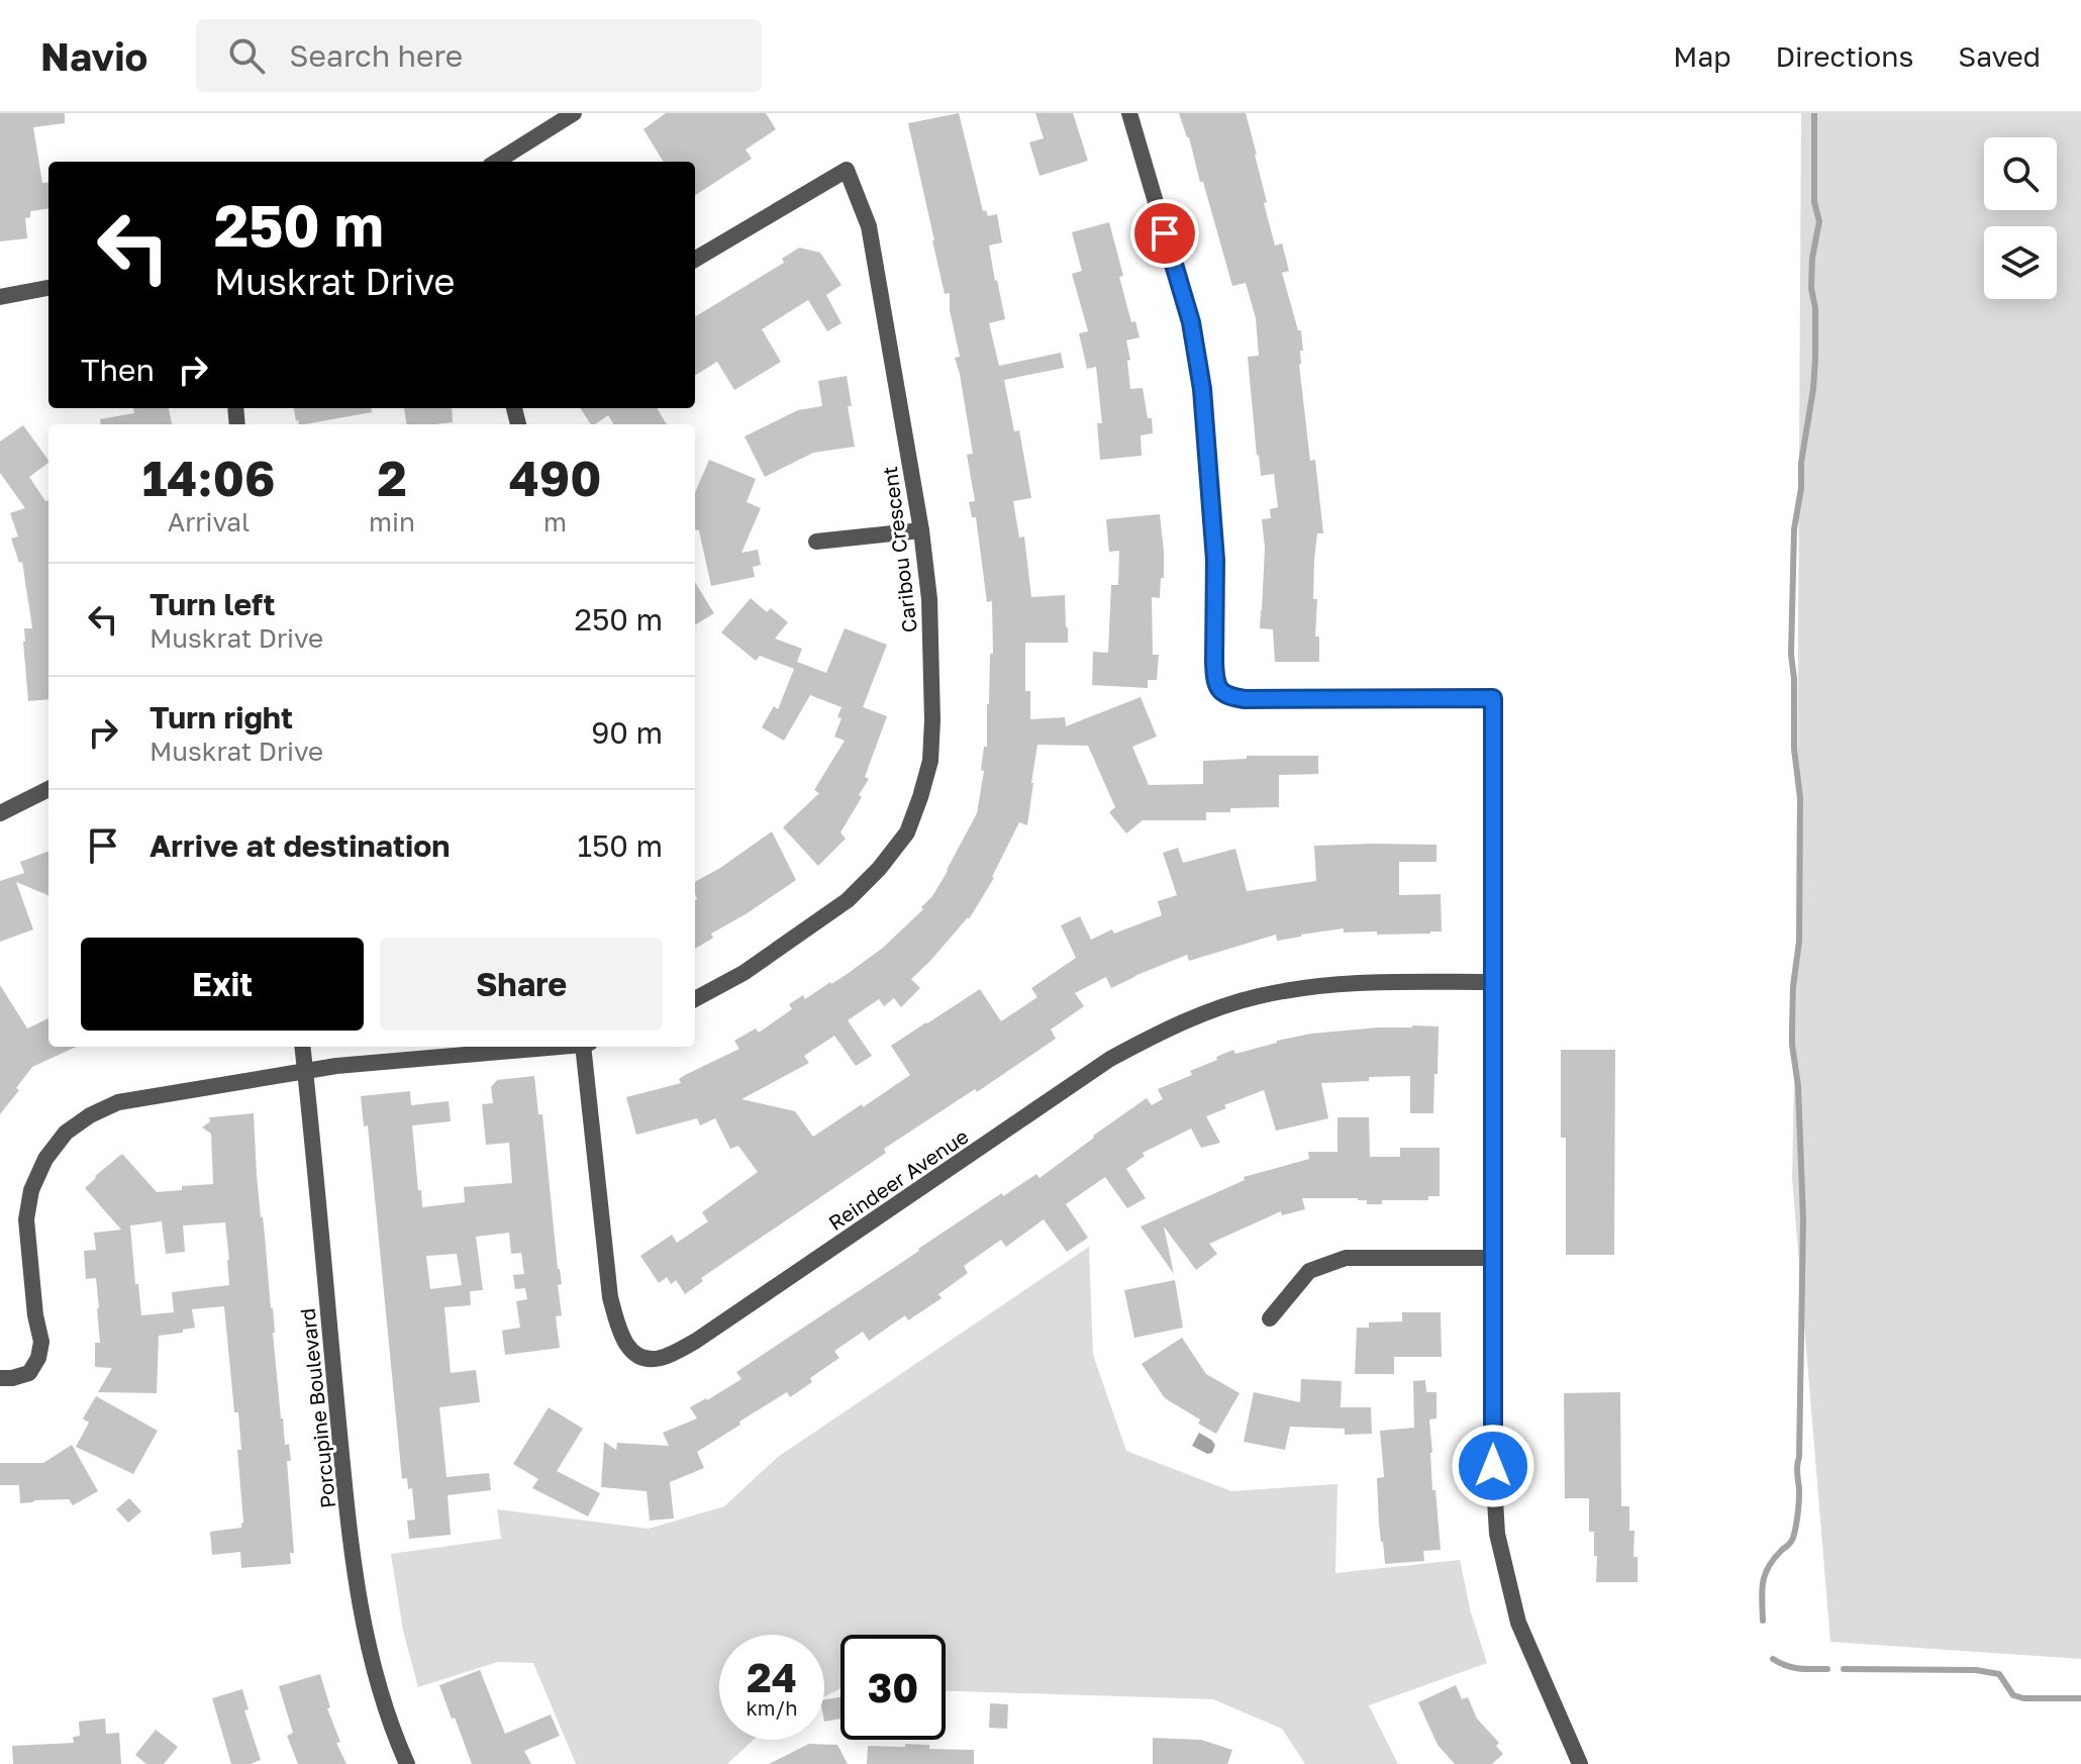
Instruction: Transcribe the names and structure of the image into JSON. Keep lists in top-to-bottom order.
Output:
{
  "streets": {
    "street": ["Caribou Crescent", "Reindeer Avenue", "Porcupine Boulevard"]
  },
  "page": {
    "header": "Navio",
    "search": "Search here",
    "nav": ["Map", "Directions", "Saved"],
    "turn": ["250 m", "Muskrat Drive"],
    "then": "Then",
    "eta": [
      "14:06",
      "Arrival",
      "2",
      "min",
      "490",
      "m"
    ],
    "list": [
      {
        "name": "Turn left",
        "note": "Muskrat Drive",
        "value": "250 m"
      },
      {
        "name": "Turn right",
        "note": "Muskrat Drive",
        "value": "90 m"
      },
      {
        "name": "Arrive at destination",
        "value": "150 m"
      }
    ],
    "buttons": ["Exit", "Share"],
    "speed": "24 km/h",
    "limit": "30"
  }
}
